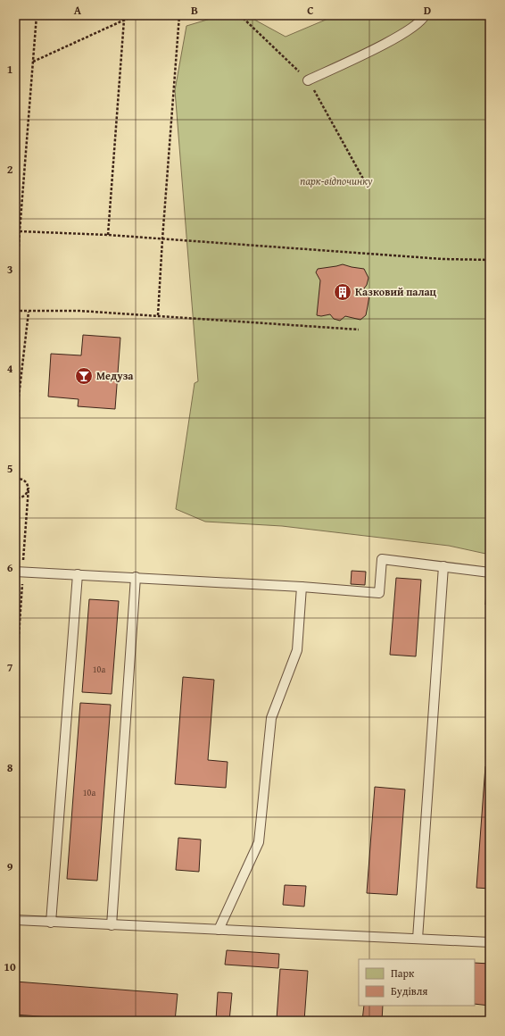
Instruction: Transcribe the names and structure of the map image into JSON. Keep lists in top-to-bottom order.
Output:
{
  "parks": ["парк-відпочинку"],
  "places": {
    "building": ["Казковий палац"],
    "bar": ["Медуза"]
  },
  "house_numbers": ["10а", "10а"],
  "legend": ["Парк", "Будівля"],
  "grid": {
    "columns": [
      "A",
      "B",
      "C",
      "D"
    ],
    "rows": [
      "1",
      "2",
      "3",
      "4",
      "5",
      "6",
      "7",
      "8",
      "9",
      "10"
    ]
  }
}
